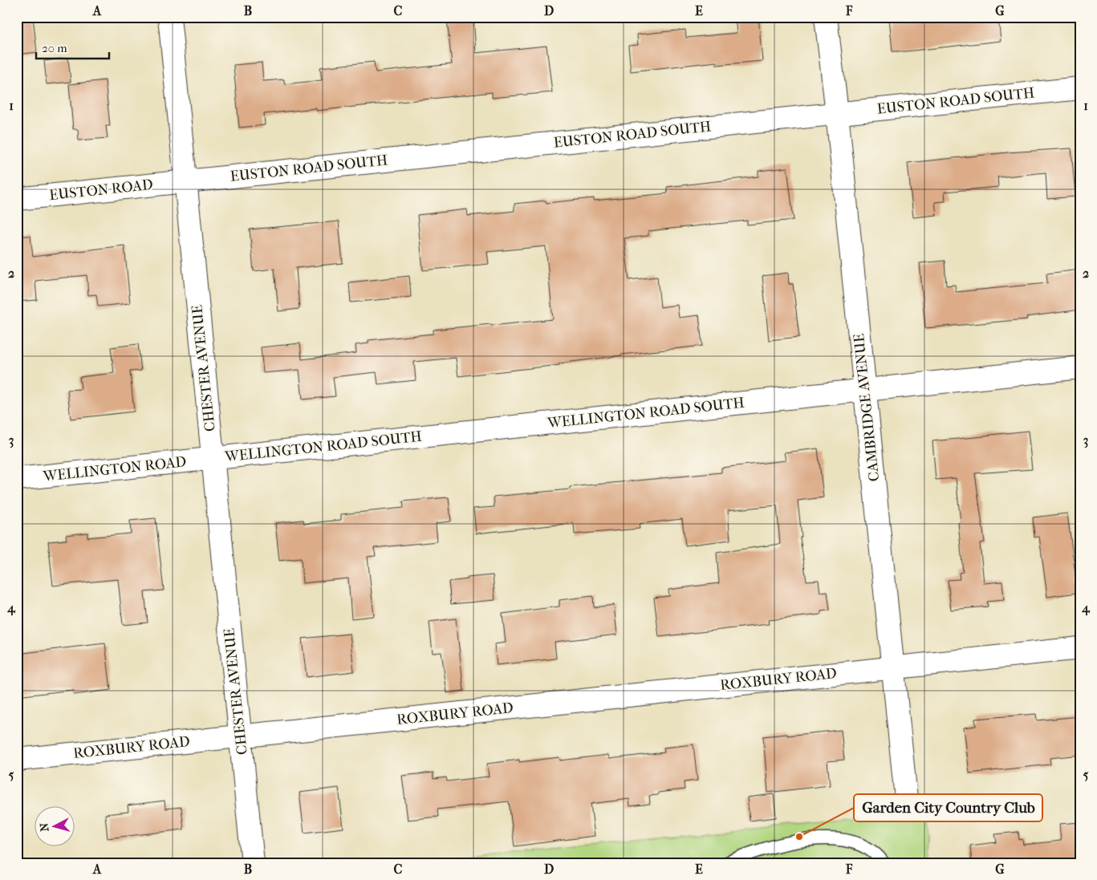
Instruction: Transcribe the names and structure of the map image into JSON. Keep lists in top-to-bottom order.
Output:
{
  "streets": {
    "street": [
      "EUSTON ROAD SOUTH",
      "EUSTON ROAD",
      "CHESTER AVENUE",
      "CAMBRIDGE AVENUE",
      "WELLINGTON ROAD SOUTH",
      "WELLINGTON ROAD",
      "ROXBURY ROAD"
    ]
  },
  "crossings": [
    ["EUSTON ROAD SOUTH", "EUSTON ROAD"],
    ["EUSTON ROAD SOUTH", "CHESTER AVENUE"],
    ["EUSTON ROAD SOUTH", "CAMBRIDGE AVENUE"],
    ["EUSTON ROAD", "CHESTER AVENUE"],
    ["CHESTER AVENUE", "WELLINGTON ROAD SOUTH"],
    ["CHESTER AVENUE", "WELLINGTON ROAD"],
    ["CHESTER AVENUE", "ROXBURY ROAD"],
    ["CAMBRIDGE AVENUE", "WELLINGTON ROAD SOUTH"],
    ["CAMBRIDGE AVENUE", "ROXBURY ROAD"],
    ["WELLINGTON ROAD SOUTH", "WELLINGTON ROAD"]
  ],
  "places": ["Garden City Country Club"],
  "scale_bar": "20 m",
  "north": "left",
  "grid": {
    "columns": [
      "A",
      "B",
      "C",
      "D",
      "E",
      "F",
      "G"
    ],
    "rows": [
      "1",
      "2",
      "3",
      "4",
      "5"
    ]
  }
}
